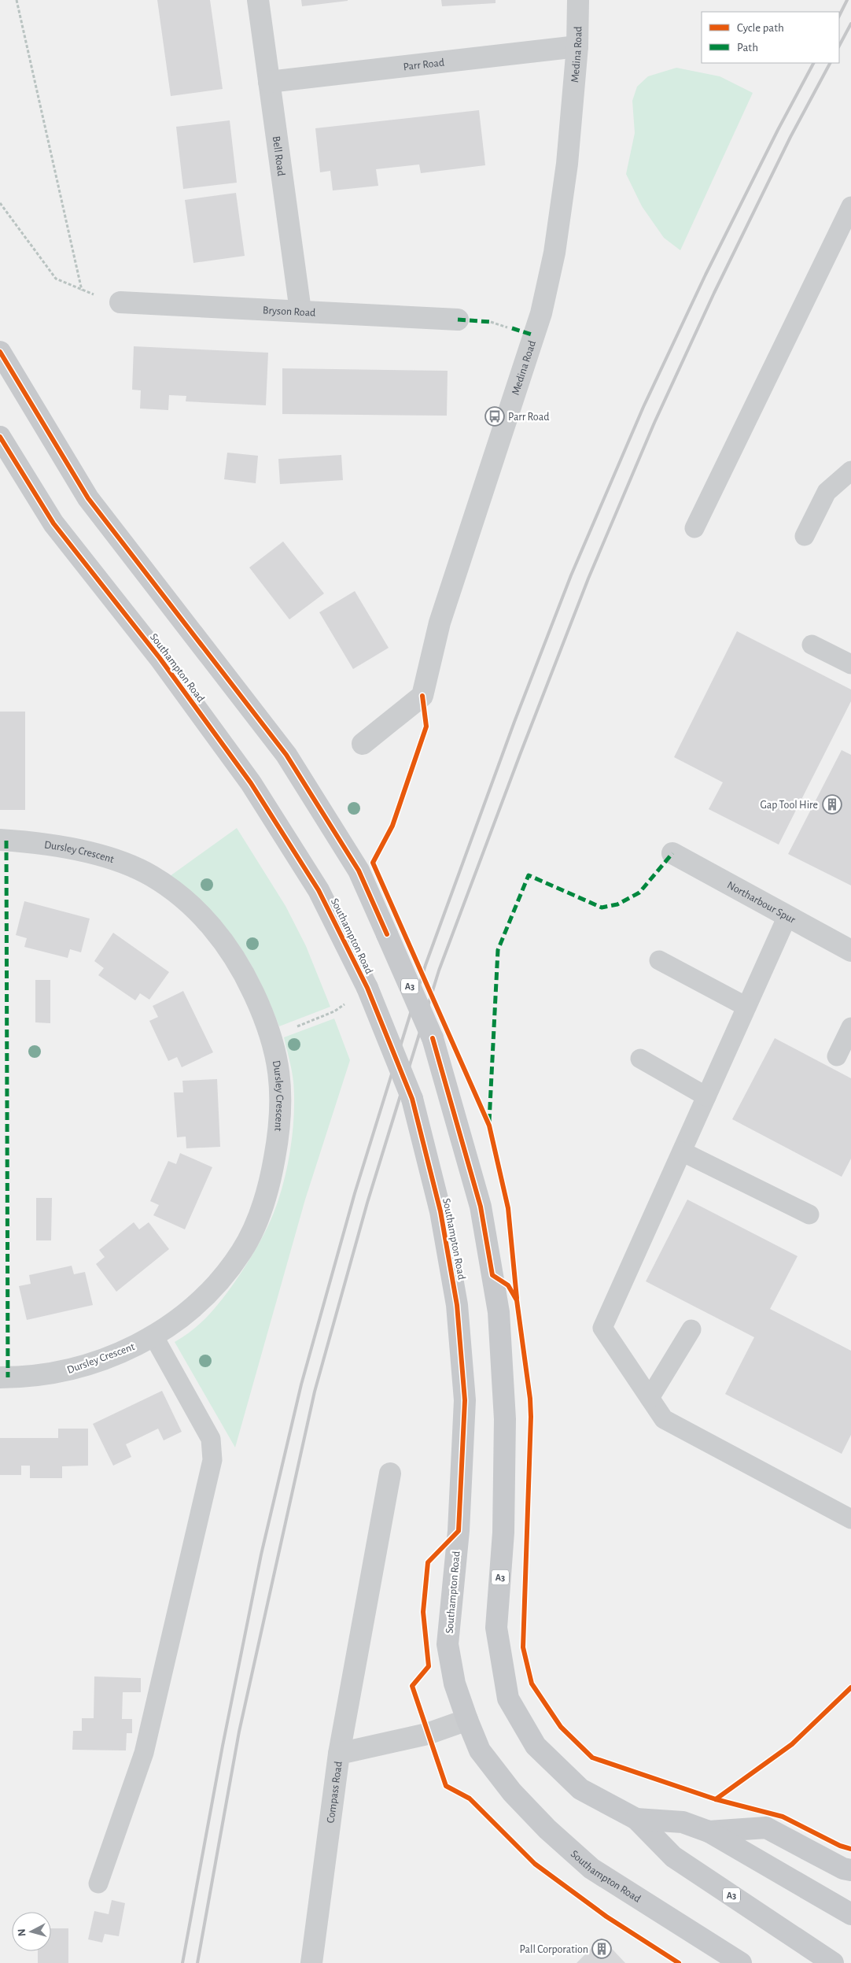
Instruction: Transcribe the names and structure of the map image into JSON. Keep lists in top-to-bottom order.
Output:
{
  "streets": {
    "main road": ["Southampton Road", "A3"],
    "street": [
      "Medina Road",
      "Parr Road",
      "Bell Road",
      "Bryson Road",
      "Dursley Crescent",
      "Northarbour Spur",
      "Compass Road"
    ]
  },
  "crossings": [
    ["Medina Road", "Parr Road"],
    ["Parr Road", "Bell Road"],
    ["Bell Road", "Bryson Road"],
    ["Southampton Road", "Compass Road"]
  ],
  "places": {
    "bus stop": ["Parr Road"],
    "building": ["Gap Tool Hire", "Pall Corporation"]
  },
  "legend": ["Cycle path", "Path"],
  "north": "left"
}
